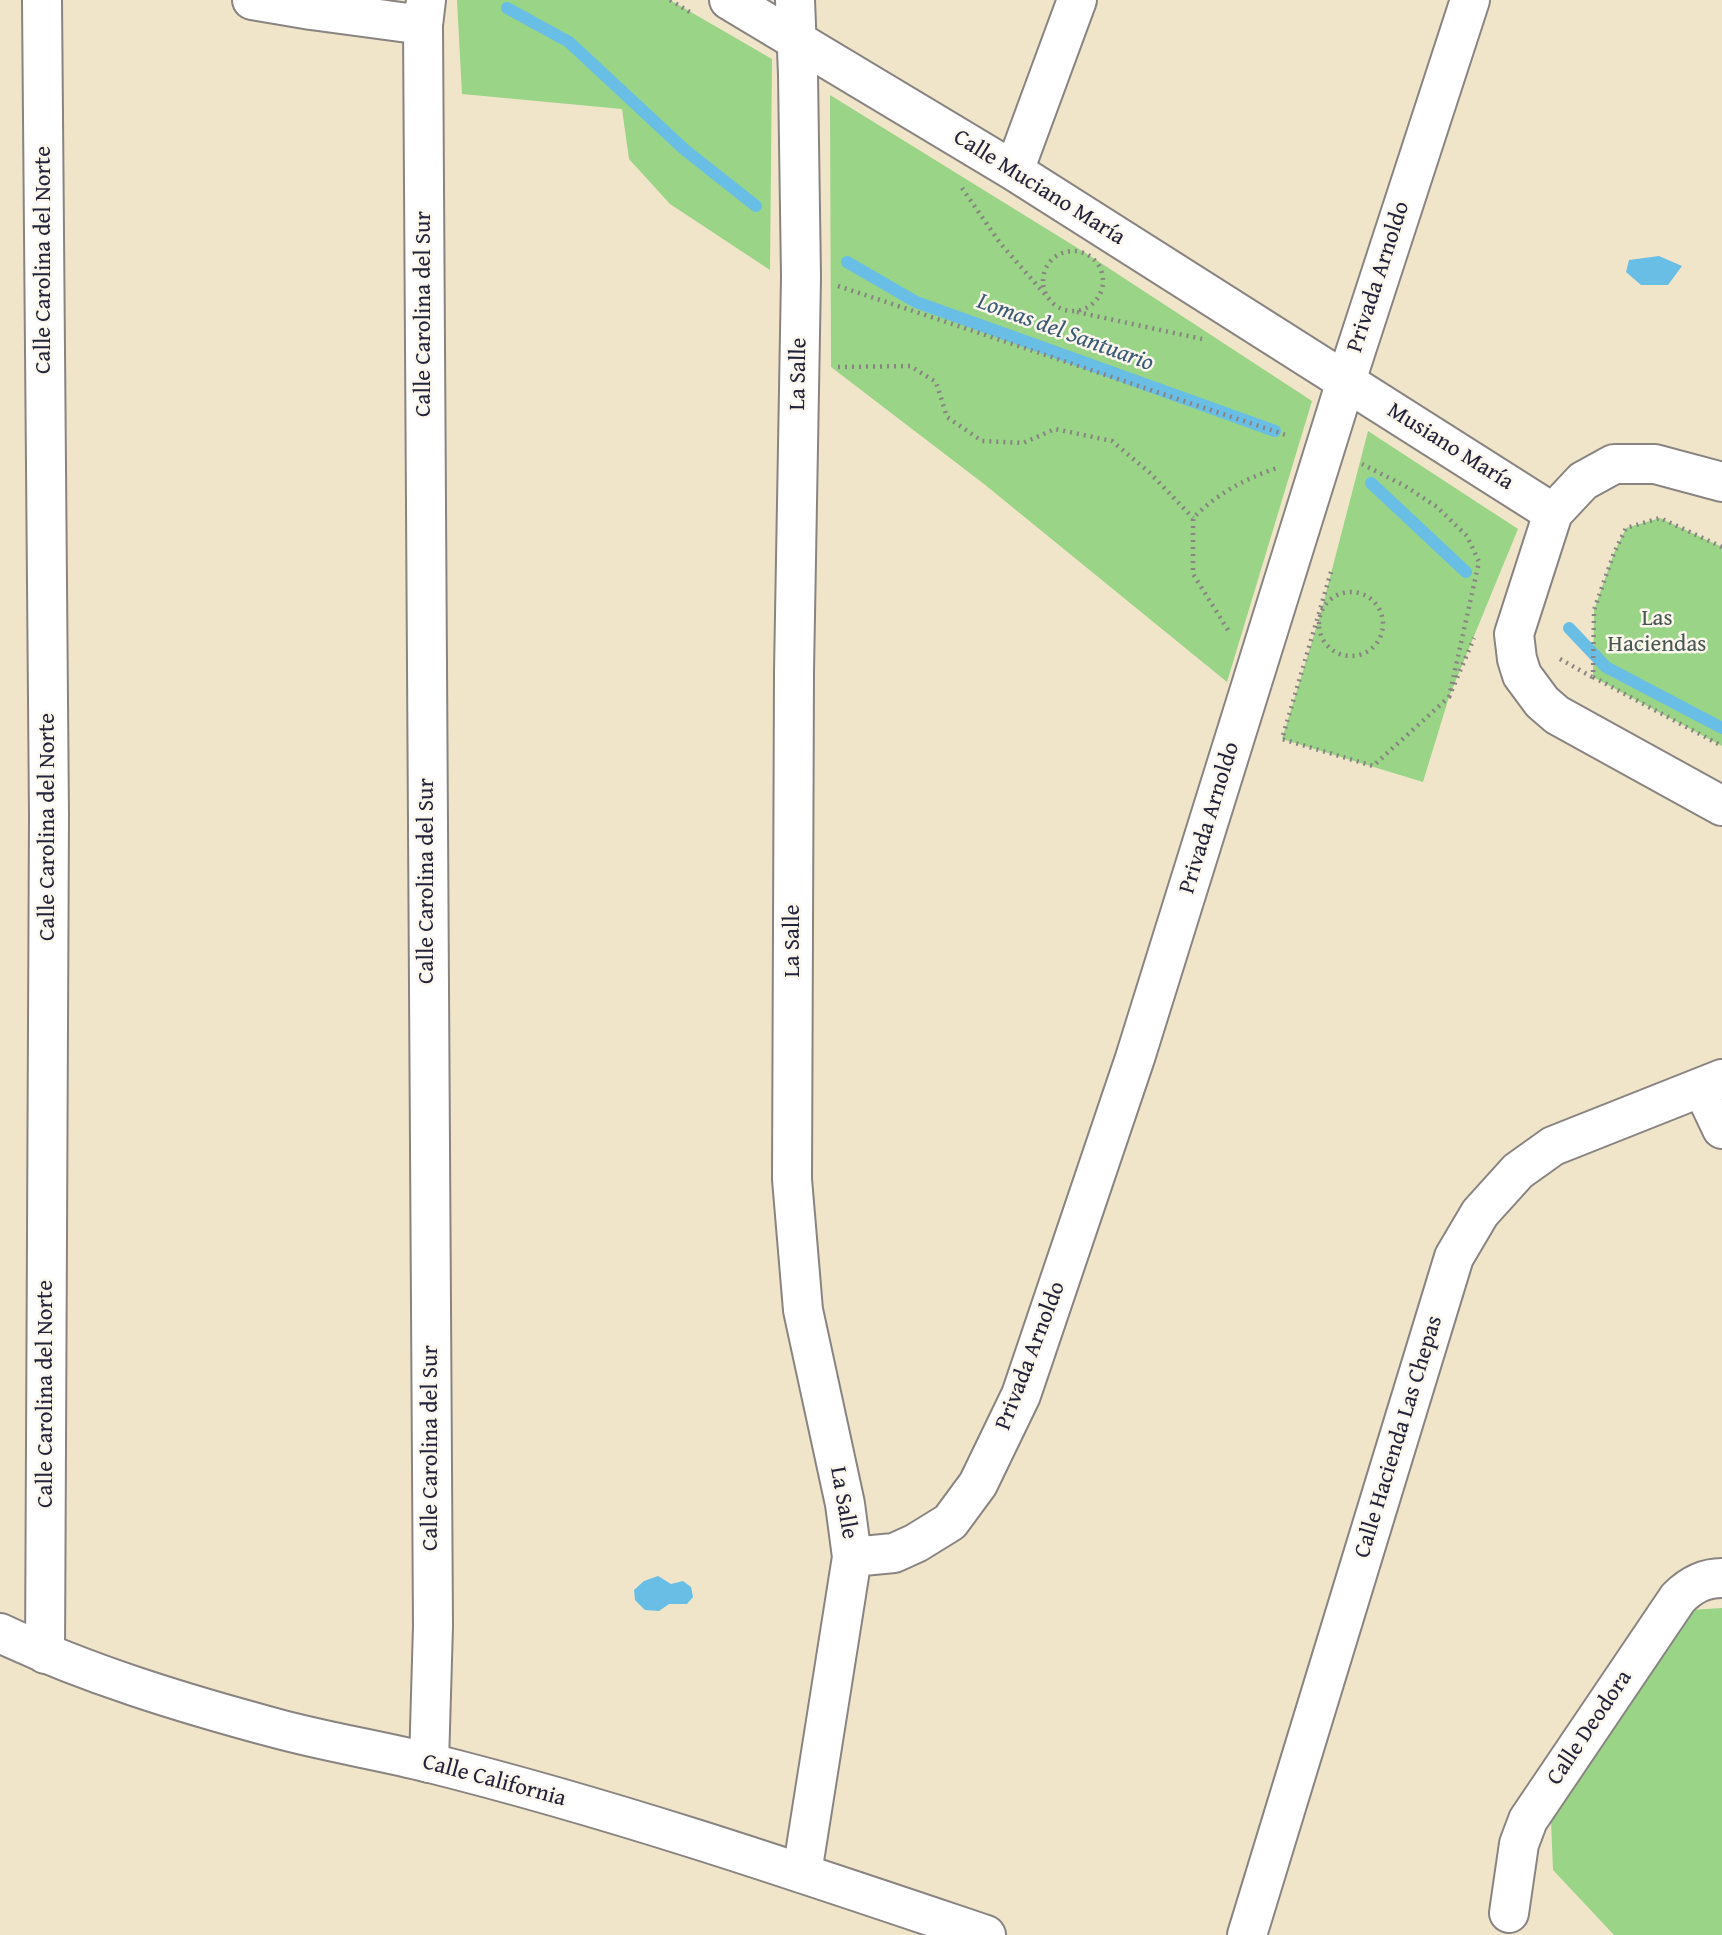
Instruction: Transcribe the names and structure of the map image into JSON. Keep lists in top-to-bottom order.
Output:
{
  "streets": {
    "street": [
      "Calle Muciano María",
      "Calle Carolina del Norte",
      "Privada Arnoldo",
      "Calle Carolina del Sur",
      "La Salle",
      "Musiano María",
      "Calle Hacienda Las Chepas",
      "Calle Deodora",
      "Calle California"
    ]
  },
  "crossings": [
    ["Calle Muciano María", "Privada Arnoldo"],
    ["Calle Muciano María", "La Salle"],
    ["Calle Muciano María", "Musiano María"],
    ["Calle Carolina del Norte", "Calle California"],
    ["Privada Arnoldo", "La Salle"],
    ["Privada Arnoldo", "Musiano María"],
    ["Calle Carolina del Sur", "Calle California"],
    ["La Salle", "Calle California"]
  ],
  "water": ["Lomas del Santuario"],
  "parks": ["Las Haciendas"]
}
